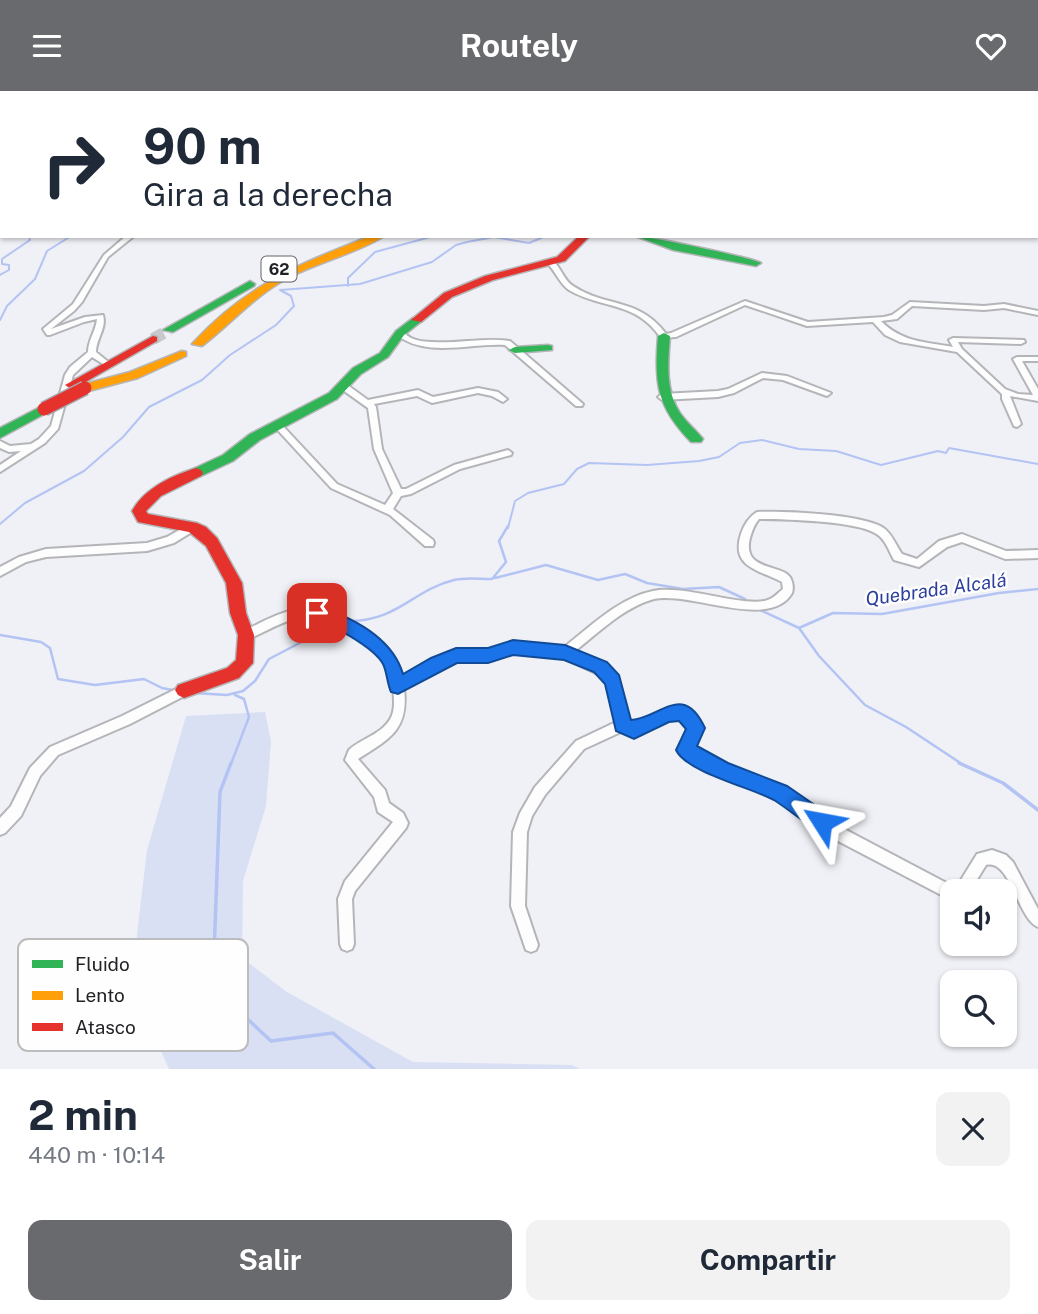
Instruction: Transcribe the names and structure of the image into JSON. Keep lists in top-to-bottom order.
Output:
{
  "streets": {
    "main road": ["62"]
  },
  "water": ["Quebrada Alcalá"],
  "legend": ["Fluido", "Lento", "Atasco"],
  "page": {
    "header": "Routely",
    "turn": ["90 m", "Gira a la derecha"],
    "heading": ["2 min", "440 m · 10:14"],
    "buttons": ["Salir", "Compartir"]
  }
}
